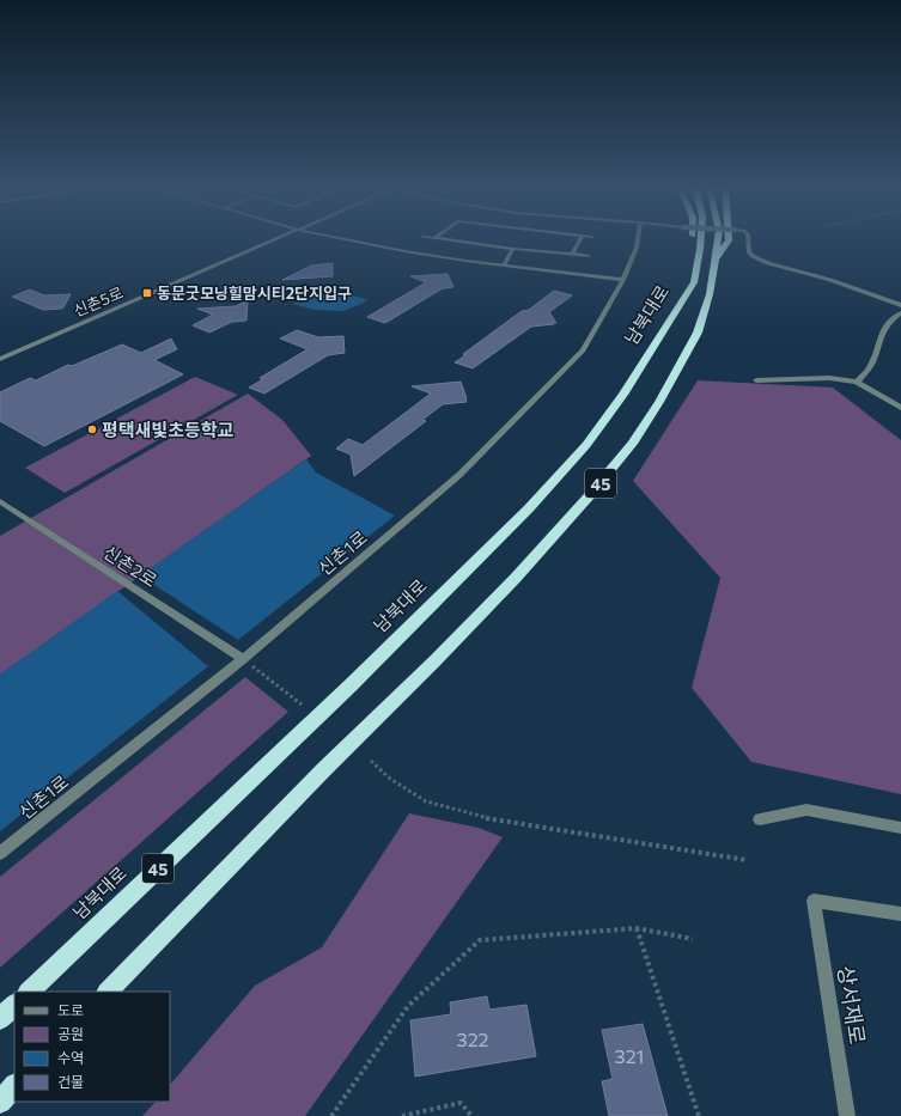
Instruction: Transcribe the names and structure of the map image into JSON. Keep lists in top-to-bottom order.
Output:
{
  "streets": {
    "highway": ["남북대로", "45"],
    "street": [
      "신촌5로",
      "신촌1로",
      "신촌2로",
      "상서재로"
    ]
  },
  "crossings": [
    ["신촌1로", "신촌2로"]
  ],
  "places": {
    "transit": ["동문굿모닝힐맘시티2단지입구"],
    "other": ["평택새빛초등학교"]
  },
  "house_numbers": ["322", "321"],
  "legend": [
    "도로",
    "공원",
    "수역",
    "건물"
  ]
}
